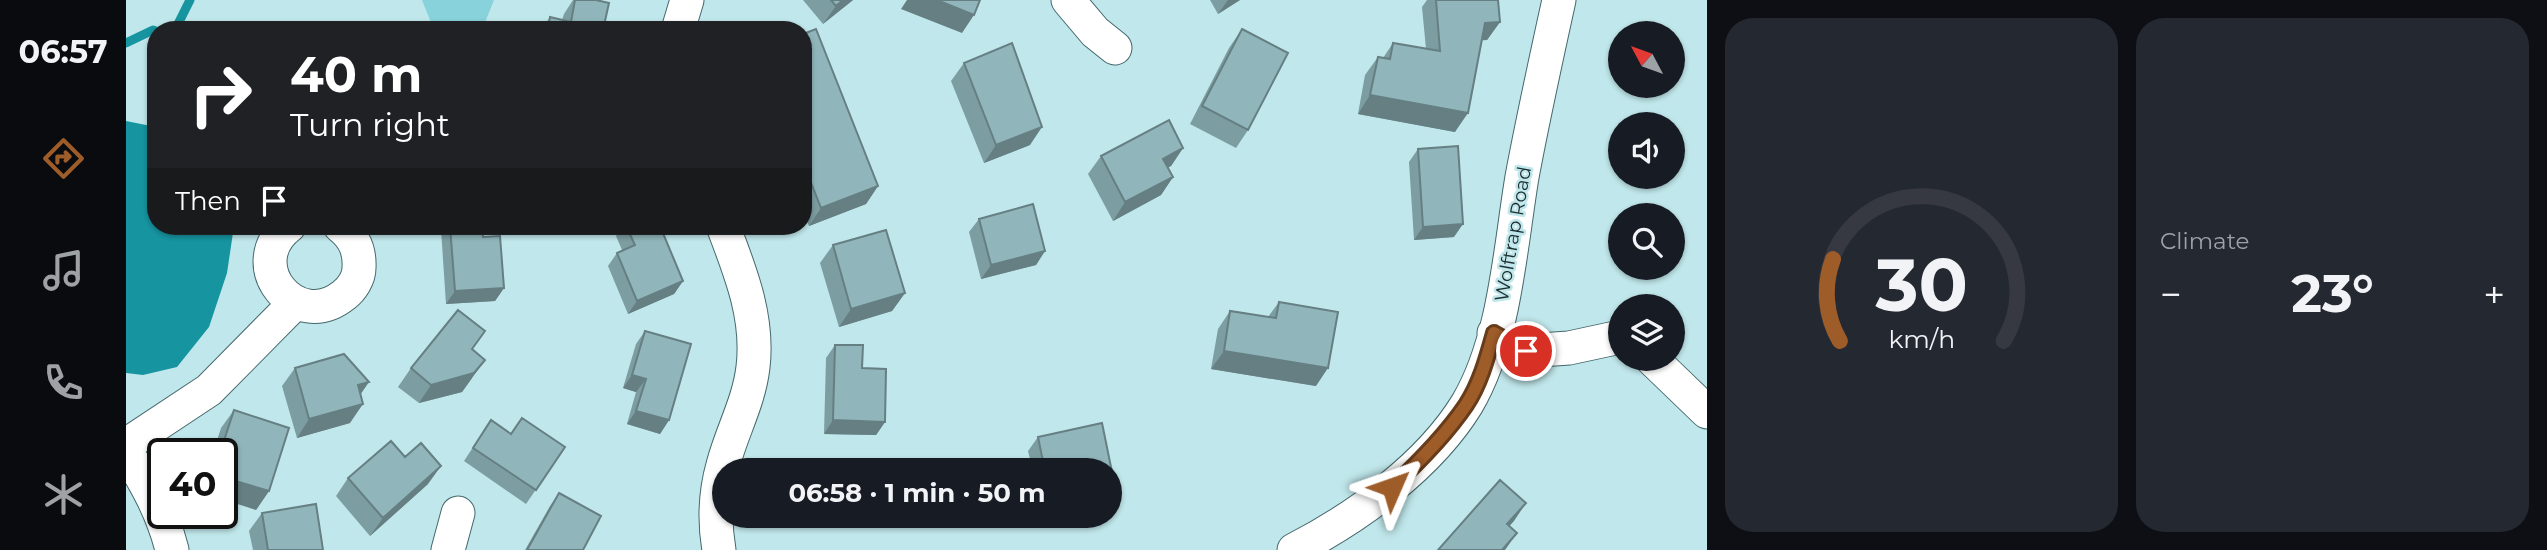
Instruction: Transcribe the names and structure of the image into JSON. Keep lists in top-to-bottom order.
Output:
{
  "streets": {
    "street": ["Wolftrap Road"]
  },
  "north": "top left",
  "page": {
    "tabs": "06:57",
    "tile": "Climate",
    "turn": ["40 m", "Turn right"],
    "then": "Then",
    "heat": ["−", "23°", "+"],
    "limit": "40",
    "trip": "06:58 · 1 min · 50 m",
    "gauge": ["30", "km/h"]
  }
}
